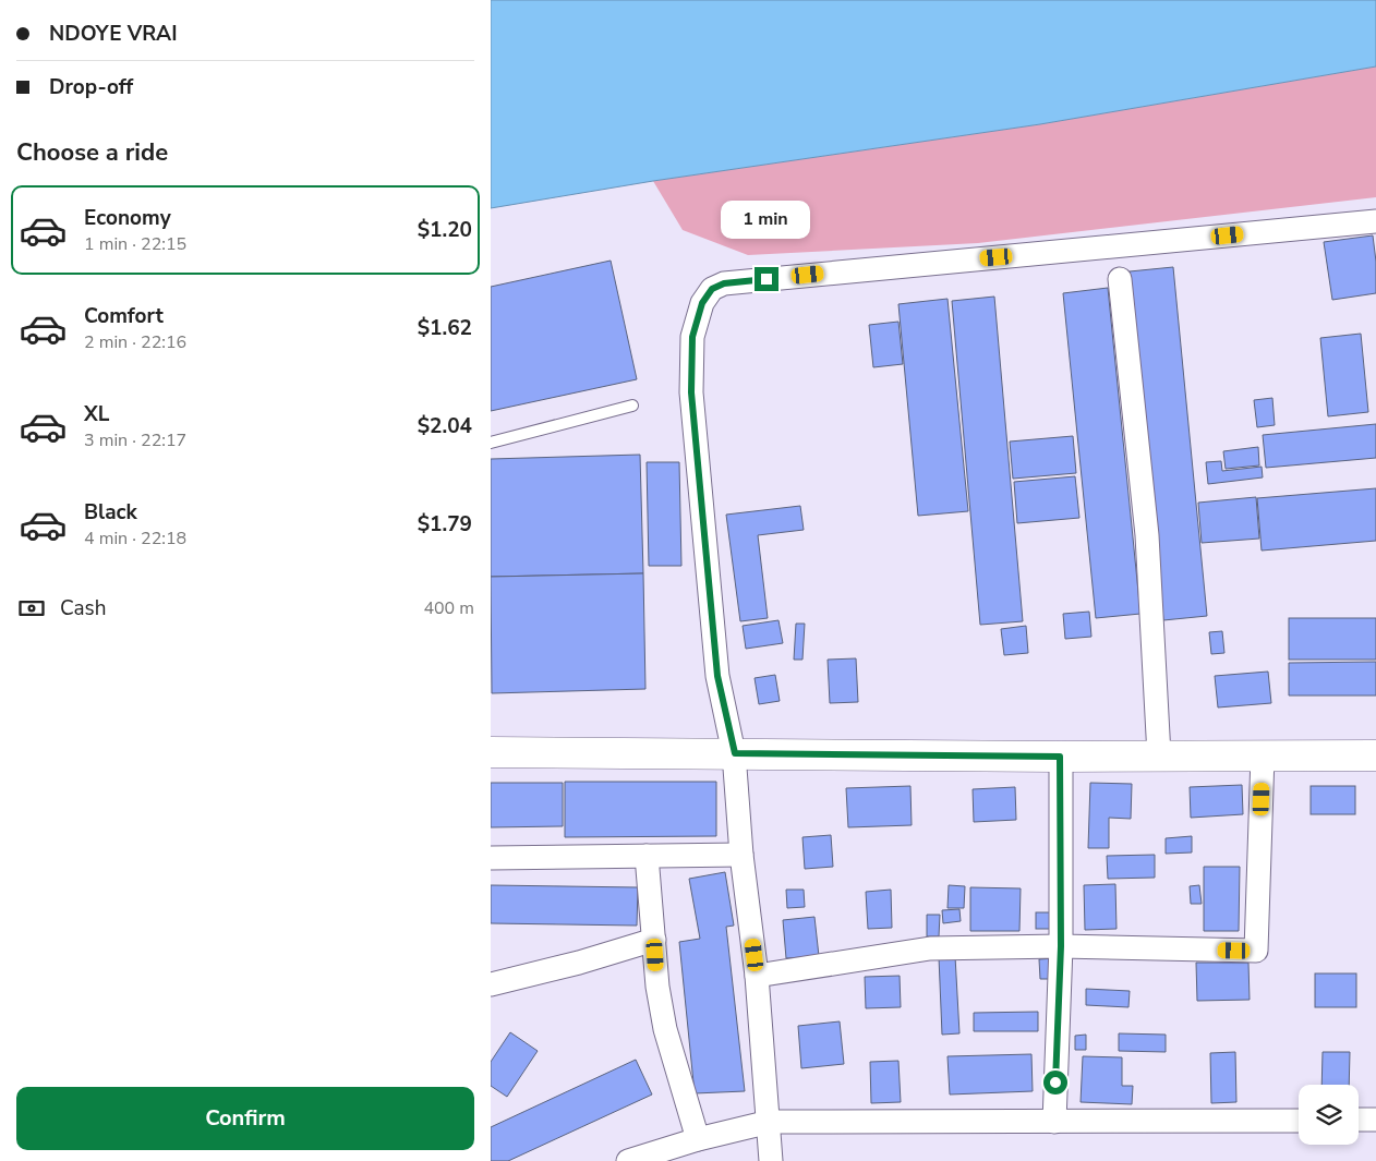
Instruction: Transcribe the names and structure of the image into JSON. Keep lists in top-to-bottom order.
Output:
{
  "page": {
    "banner": ["NDOYE VRAI", "Drop-off"],
    "heading": "Choose a ride",
    "list": [
      {
        "name": "Economy",
        "note": "1 min · 22:15",
        "value": "$1.20"
      },
      {
        "name": "Comfort",
        "note": "2 min · 22:16",
        "value": "$1.62"
      },
      {
        "name": "XL",
        "note": "3 min · 22:17",
        "value": "$2.04"
      },
      {
        "name": "Black",
        "note": "4 min · 22:18",
        "value": "$1.79"
      }
    ],
    "bubble": "1 min",
    "pay": ["Cash", "400 m"],
    "buttons": "Confirm"
  }
}
